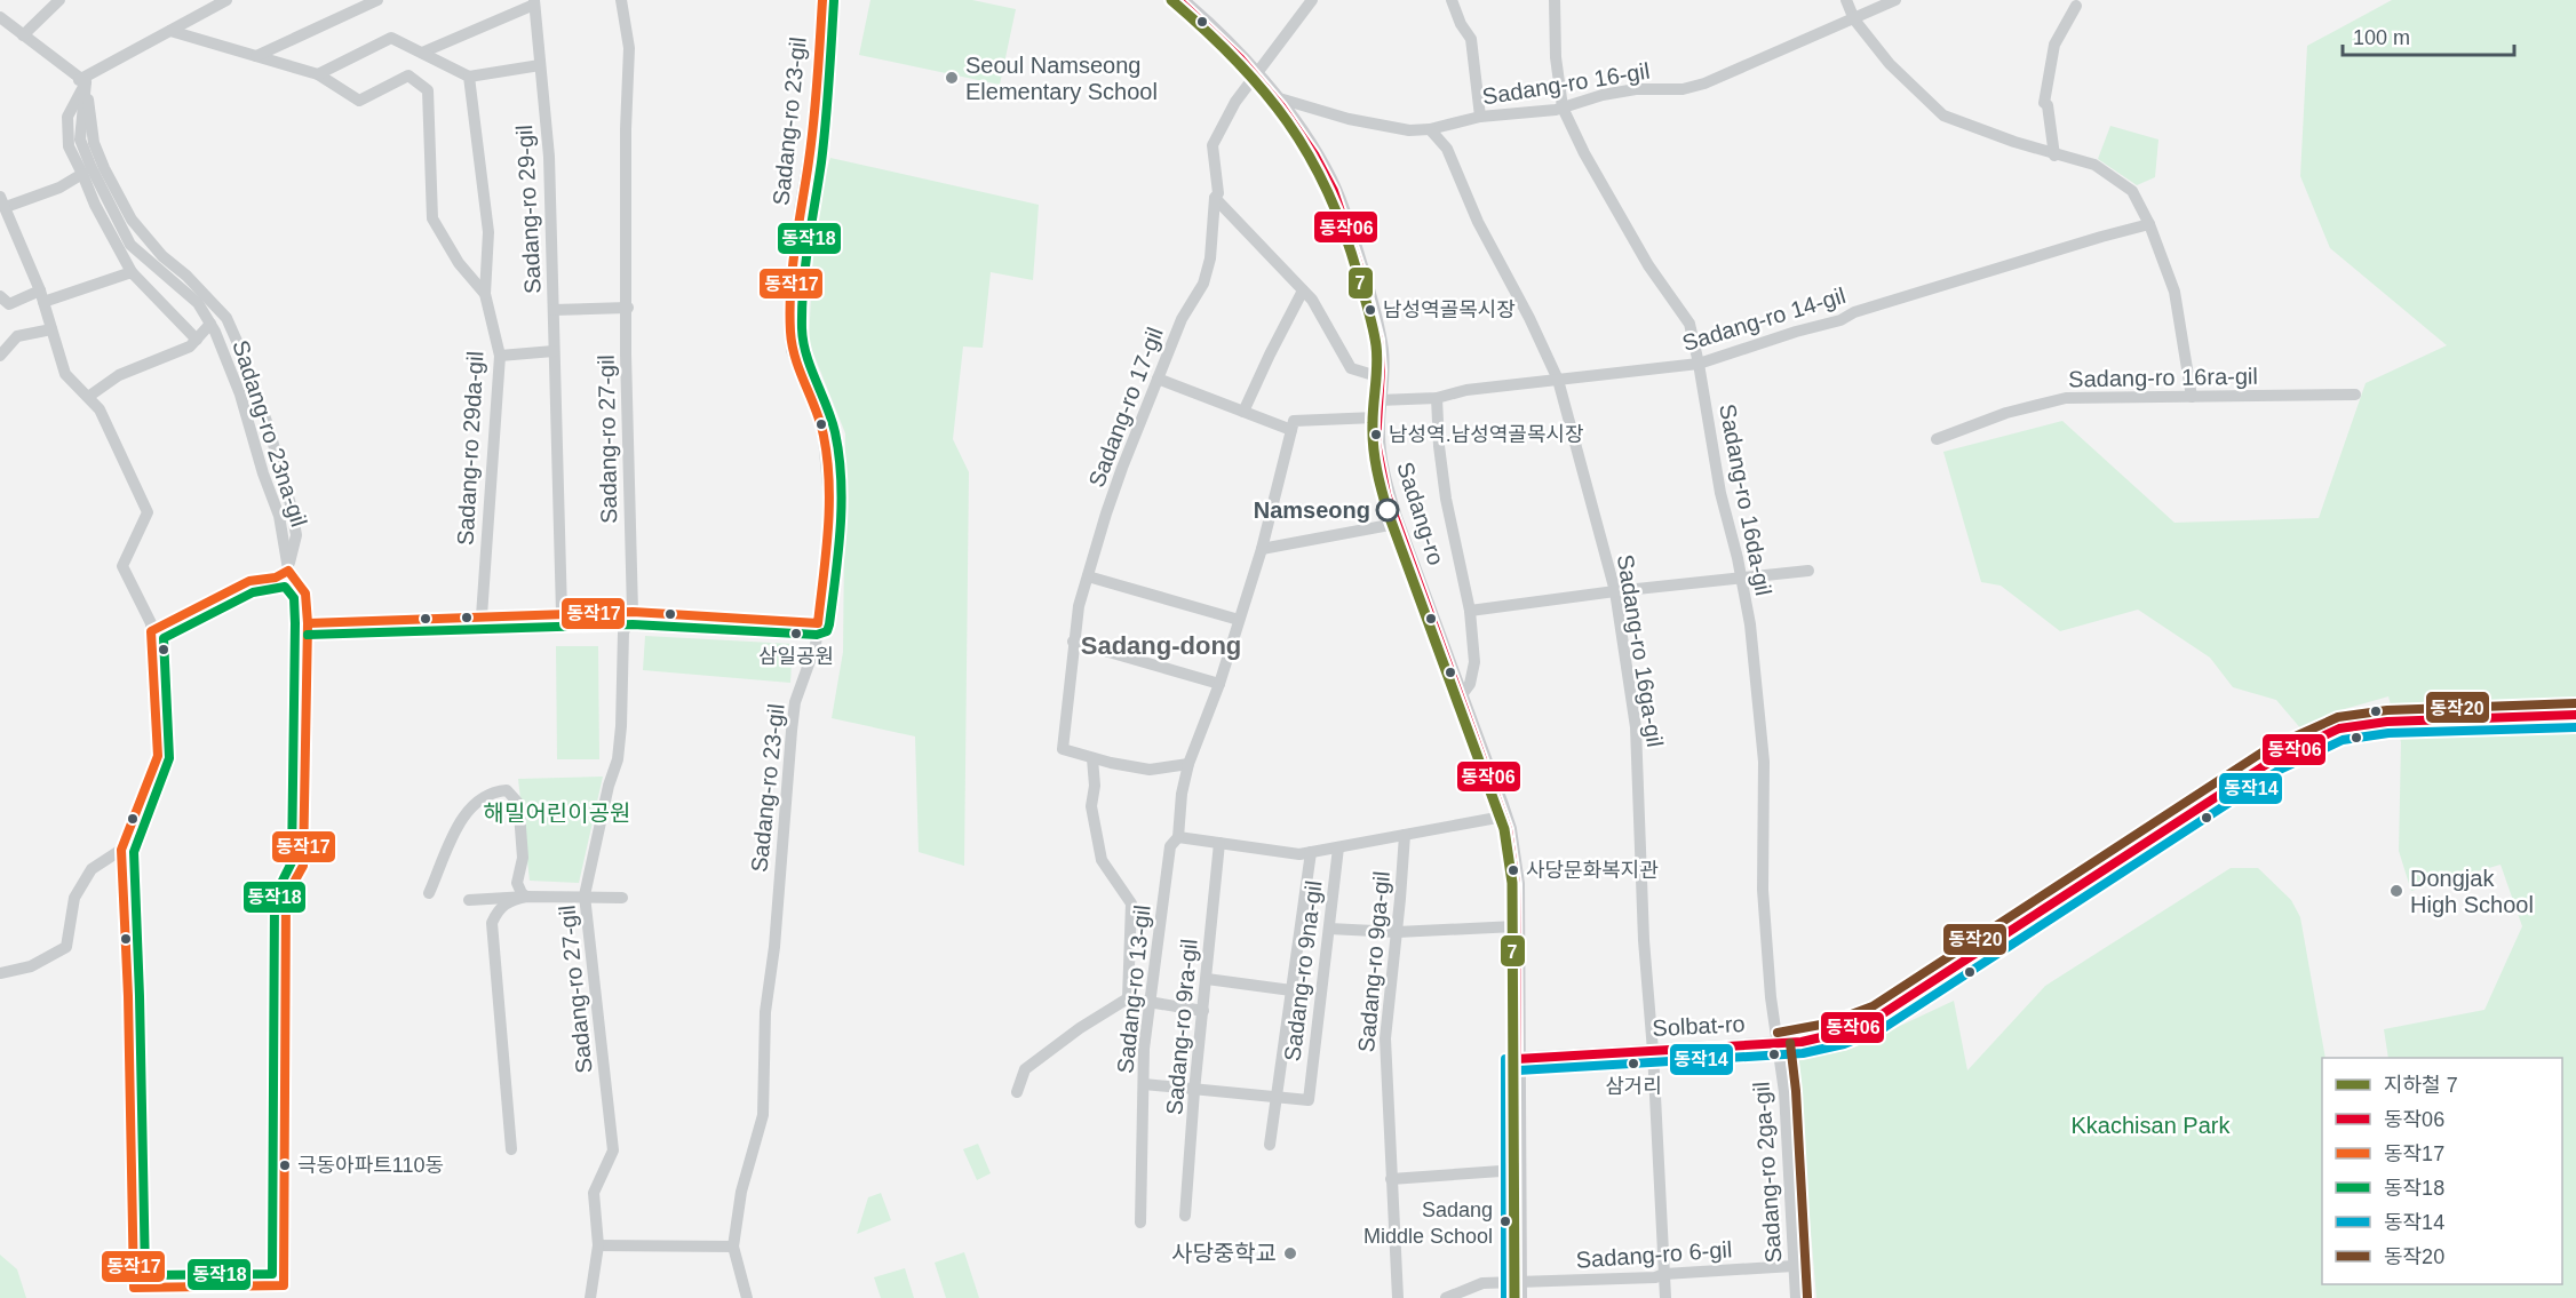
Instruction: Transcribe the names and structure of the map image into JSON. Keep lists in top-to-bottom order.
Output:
{
  "streets": {
    "main road": ["Sadang-ro"],
    "street": [
      "Sadang-ro 16-gil",
      "Sadang-ro 23-gil",
      "Sadang-ro 29-gil",
      "Sadang-ro 14-gil",
      "Sadang-ro 16ra-gil",
      "Sadang-ro 17-gil",
      "Sadang-ro 23na-gil",
      "Sadang-ro 27-gil",
      "Sadang-ro 29da-gil",
      "Sadang-ro 16da-gil",
      "Sadang-ro 16ga-gil",
      "Sadang-ro 9ga-gil",
      "Sadang-ro 9na-gil",
      "Sadang-ro 13-gil",
      "Solbat-ro",
      "Sadang-ro 9ra-gil",
      "Sadang-ro 2ga-gil",
      "Sadang-ro 6-gil"
    ]
  },
  "crossings": [
    ["Sadang-ro 16-gil", "Sadang-ro 16da-gil"],
    ["Sadang-ro 16-gil", "Sadang-ro"],
    ["Sadang-ro 16-gil", "Sadang-ro 16ga-gil"],
    ["Sadang-ro 23-gil", "Sadang-ro 23na-gil"],
    ["Sadang-ro 29-gil", "Sadang-ro 23na-gil"],
    ["Sadang-ro 14-gil", "Sadang-ro 16da-gil"],
    ["Sadang-ro 14-gil", "Sadang-ro"],
    ["Sadang-ro 14-gil", "Sadang-ro 16ga-gil"],
    ["Sadang-ro 17-gil", "Sadang-ro"],
    ["Sadang-ro 23na-gil", "Sadang-ro 27-gil"],
    ["Sadang-ro 23na-gil", "Sadang-ro 29da-gil"],
    ["Sadang-ro 16da-gil", "Solbat-ro"],
    ["Sadang-ro 16da-gil", "Sadang-ro 2ga-gil"],
    ["Sadang-ro", "Solbat-ro"],
    ["Sadang-ro", "Sadang-ro 6-gil"],
    ["Sadang-ro 16ga-gil", "Solbat-ro"],
    ["Sadang-ro 16ga-gil", "Sadang-ro 6-gil"],
    ["Solbat-ro", "Sadang-ro 2ga-gil"],
    ["Sadang-ro 2ga-gil", "Sadang-ro 6-gil"]
  ],
  "districts": ["Sadang-dong"],
  "parks": ["해밀어린이공원", "Kkachisan Park"],
  "places": [
    "Seoul Namseong Elementary School",
    "남성역골목시장",
    "남성역.남성역골목시장",
    "Namseong",
    "삼일공원",
    "사당문화복지관",
    "Dongjak High School",
    "삼거리",
    "극동아파트110동",
    "Sadang Middle School",
    "사당중학교"
  ],
  "lines": [
    "metro line 7",
    "transit line 동작06",
    "transit line 동작17",
    "transit line 동작18",
    "transit line 동작20",
    "transit line 동작14"
  ],
  "legend": [
    "지하철 7",
    "동작06",
    "동작17",
    "동작18",
    "동작14",
    "동작20"
  ],
  "scale_bar": "100 m"
}
